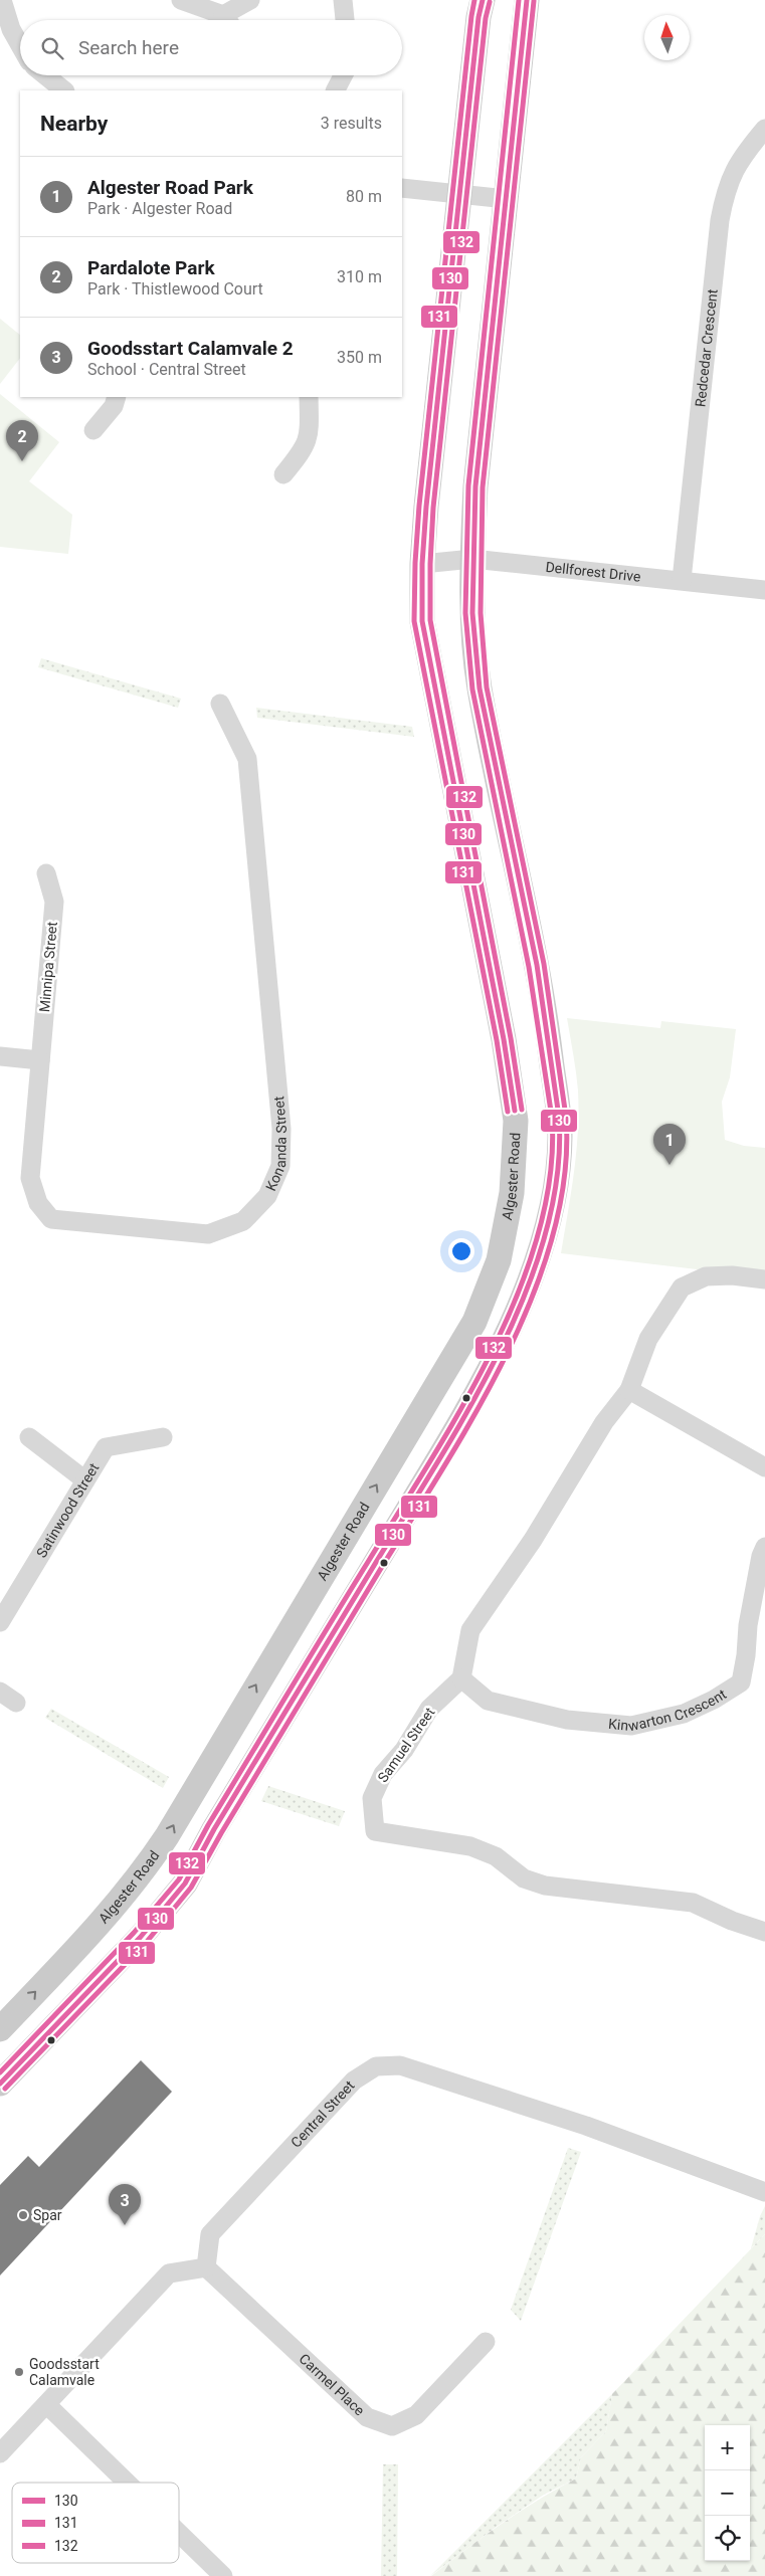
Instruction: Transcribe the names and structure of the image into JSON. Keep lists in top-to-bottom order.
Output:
{
  "streets": {
    "main road": ["Algester Road"],
    "street": [
      "Redcedar Crescent",
      "Dellforest Drive",
      "Minnipa Street",
      "Konanda Street",
      "Satinwood Street",
      "Kinwarton Crescent",
      "Samuel Street",
      "Central Street",
      "Carmel Place"
    ]
  },
  "crossings": [
    ["Redcedar Crescent", "Dellforest Drive"],
    ["Dellforest Drive", "Algester Road"],
    ["Minnipa Street", "Konanda Street"],
    ["Kinwarton Crescent", "Samuel Street"],
    ["Central Street", "Carmel Place"]
  ],
  "places": ["Spar", "Goodsstart Calamvale"],
  "lines": ["transit line 130", "transit line 131", "transit line 132"],
  "legend": ["130", "131", "132"],
  "north": "top",
  "page": {
    "search": "Search here",
    "heading": ["Nearby", "3 results"],
    "list": [
      {
        "mark": "1",
        "name": "Algester Road Park",
        "note": "Park · Algester Road",
        "value": "80 m"
      },
      {
        "mark": "2",
        "name": "Pardalote Park",
        "note": "Park · Thistlewood Court",
        "value": "310 m"
      },
      {
        "mark": "3",
        "name": "Goodsstart Calamvale 2",
        "note": "School · Central Street",
        "value": "350 m"
      }
    ],
    "pins": ["2", "1", "3"],
    "map_buttons": ["+", "−"]
  }
}
